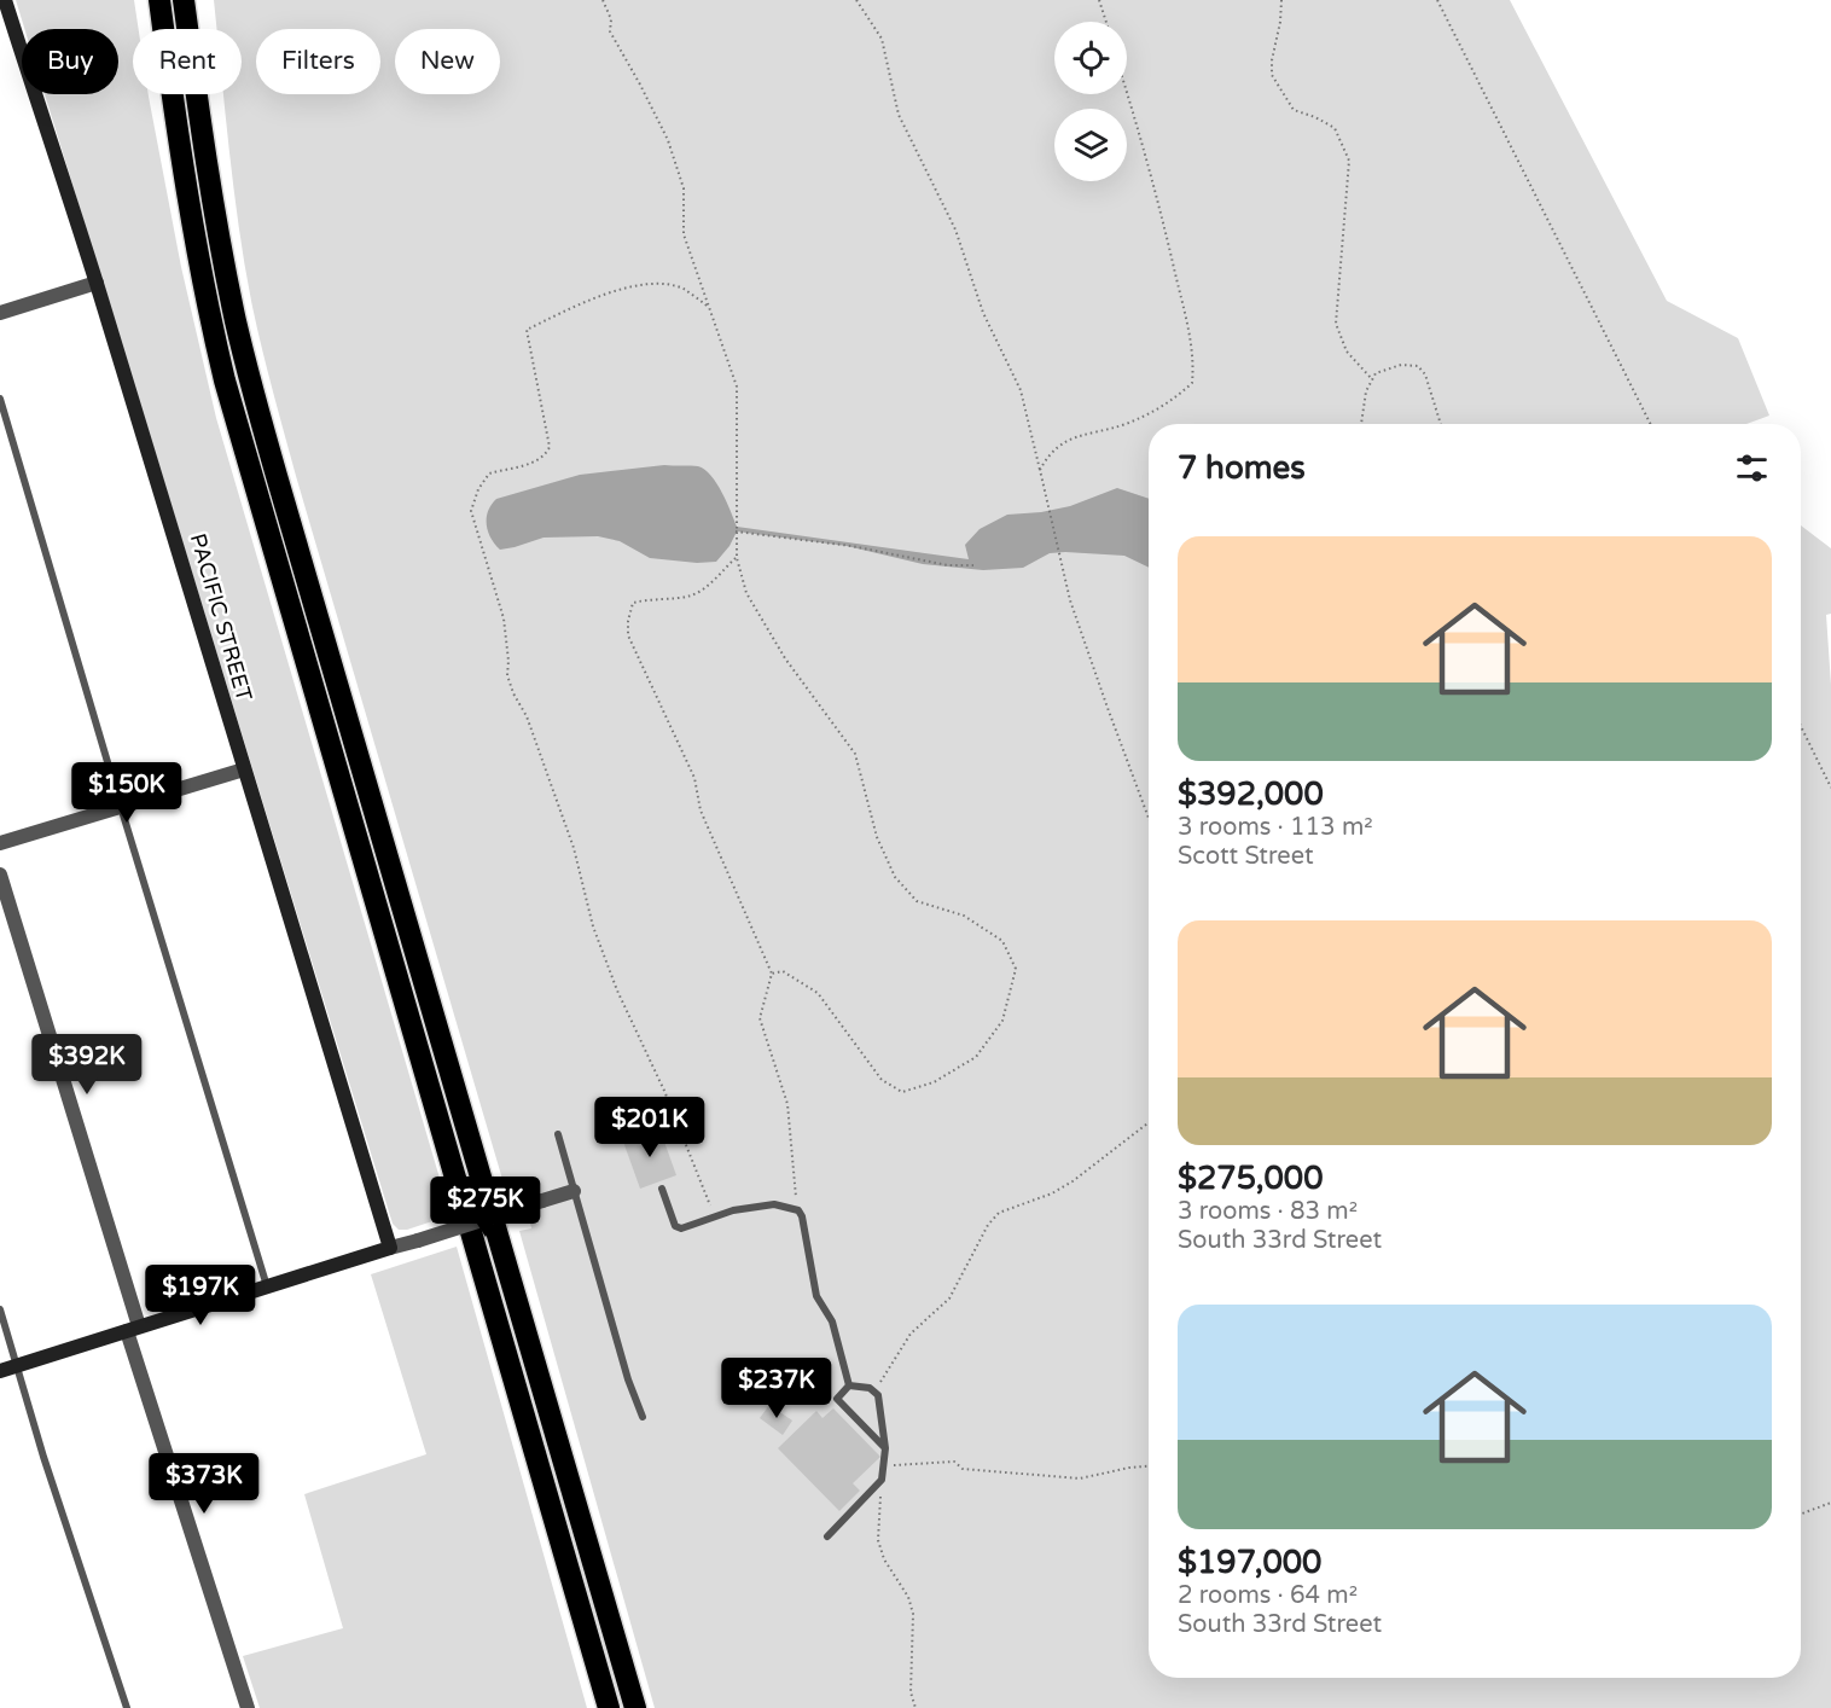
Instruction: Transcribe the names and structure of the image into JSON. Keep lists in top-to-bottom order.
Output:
{
  "streets": {
    "street": ["PACIFIC STREET"]
  },
  "page": {
    "chip": [
      "Buy",
      "Rent",
      "Filters",
      "New"
    ],
    "heading": "7 homes",
    "list": [
      {
        "name": "$392,000",
        "note": "3 rooms · 113 m² · Scott Street"
      },
      {
        "name": "$275,000",
        "note": "3 rooms · 83 m² · South 33rd Street"
      },
      {
        "name": "$197,000",
        "note": "2 rooms · 64 m² · South 33rd Street"
      }
    ],
    "price": [
      "$150K",
      "$392K",
      "$201K",
      "$275K",
      "$197K",
      "$237K",
      "$373K"
    ]
  }
}
